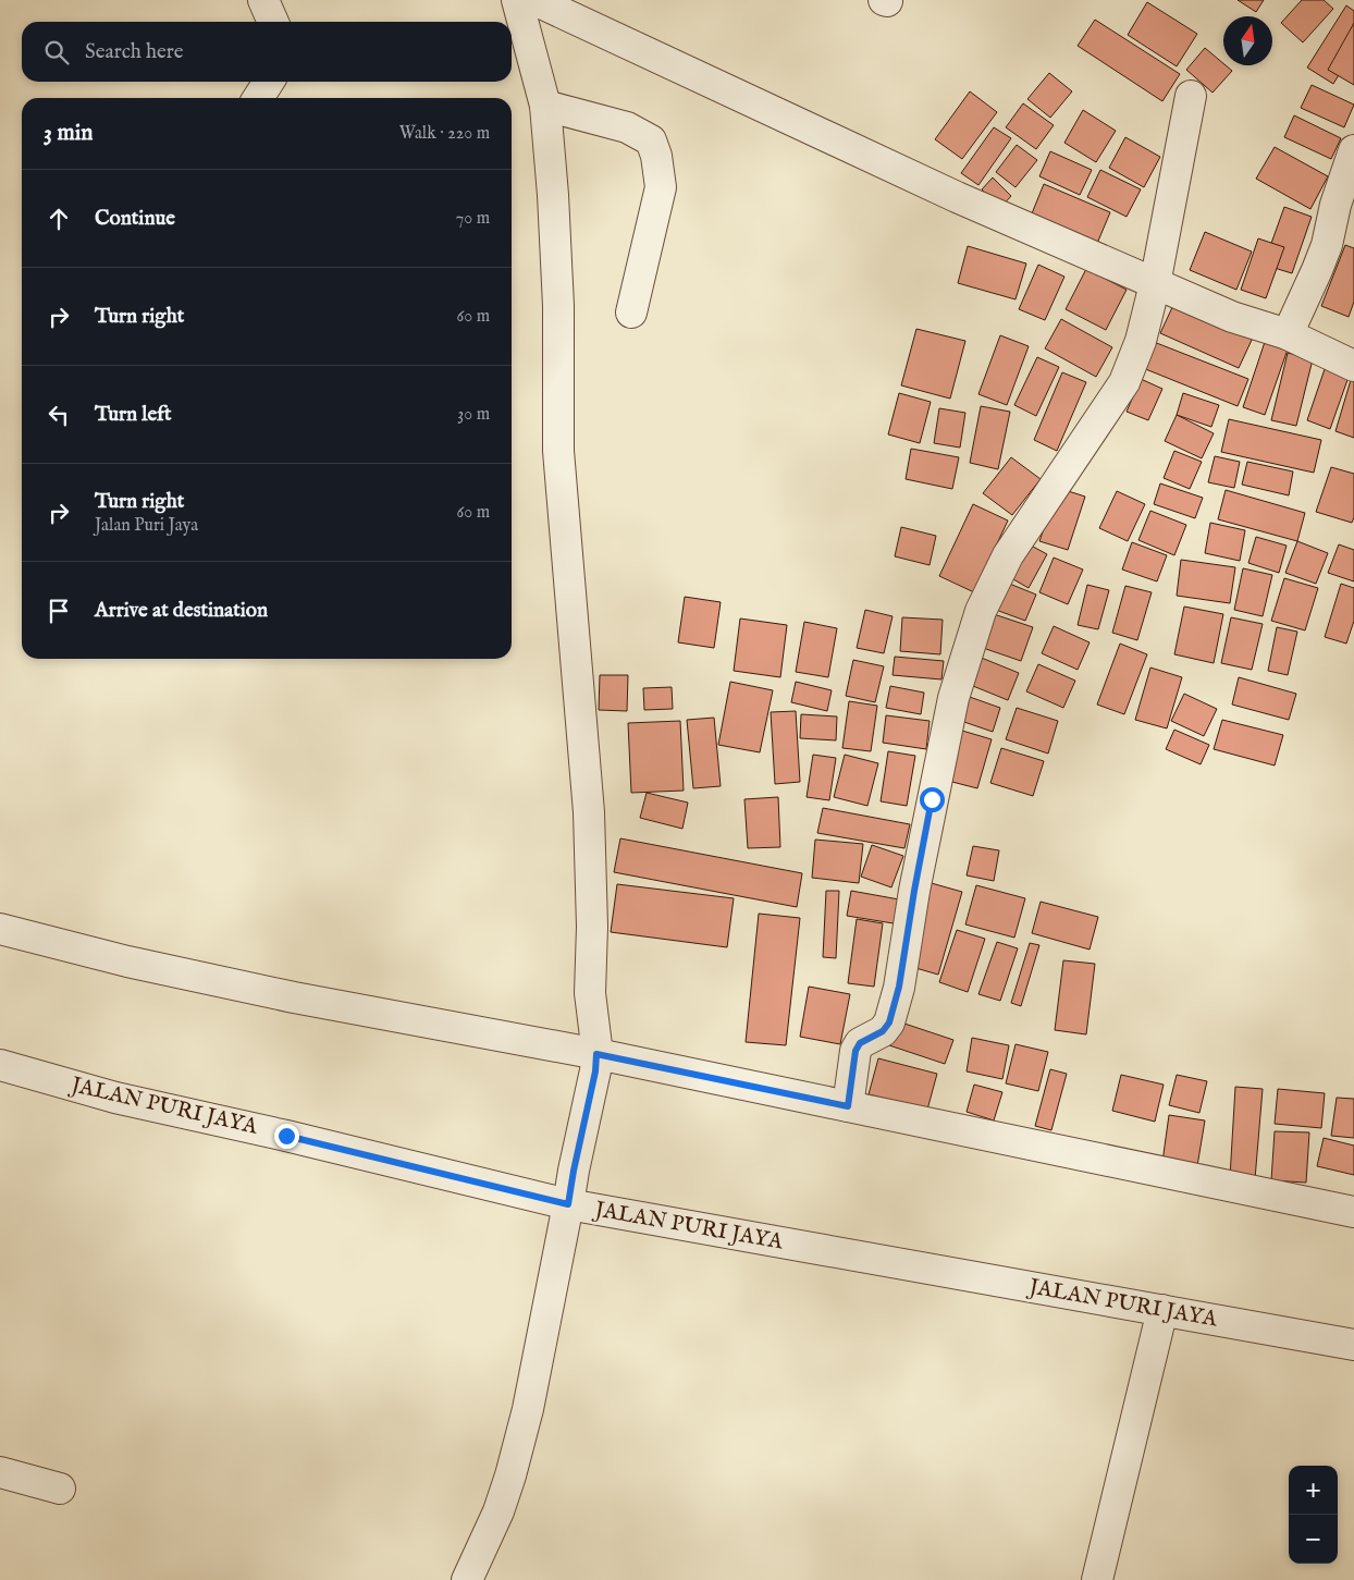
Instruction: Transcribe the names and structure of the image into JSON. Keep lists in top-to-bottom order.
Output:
{
  "streets": {
    "street": ["JALAN PURI JAYA"]
  },
  "north": "top",
  "page": {
    "search": "Search here",
    "heading": ["3 min", "Walk · 220 m"],
    "list": [
      ["Continue", "70 m"],
      ["Turn right", "60 m"],
      ["Turn left", "30 m"],
      ["Turn right", "Jalan Puri Jaya", "60 m"],
      "Arrive at destination"
    ],
    "map_buttons": ["+", "−"]
  }
}
